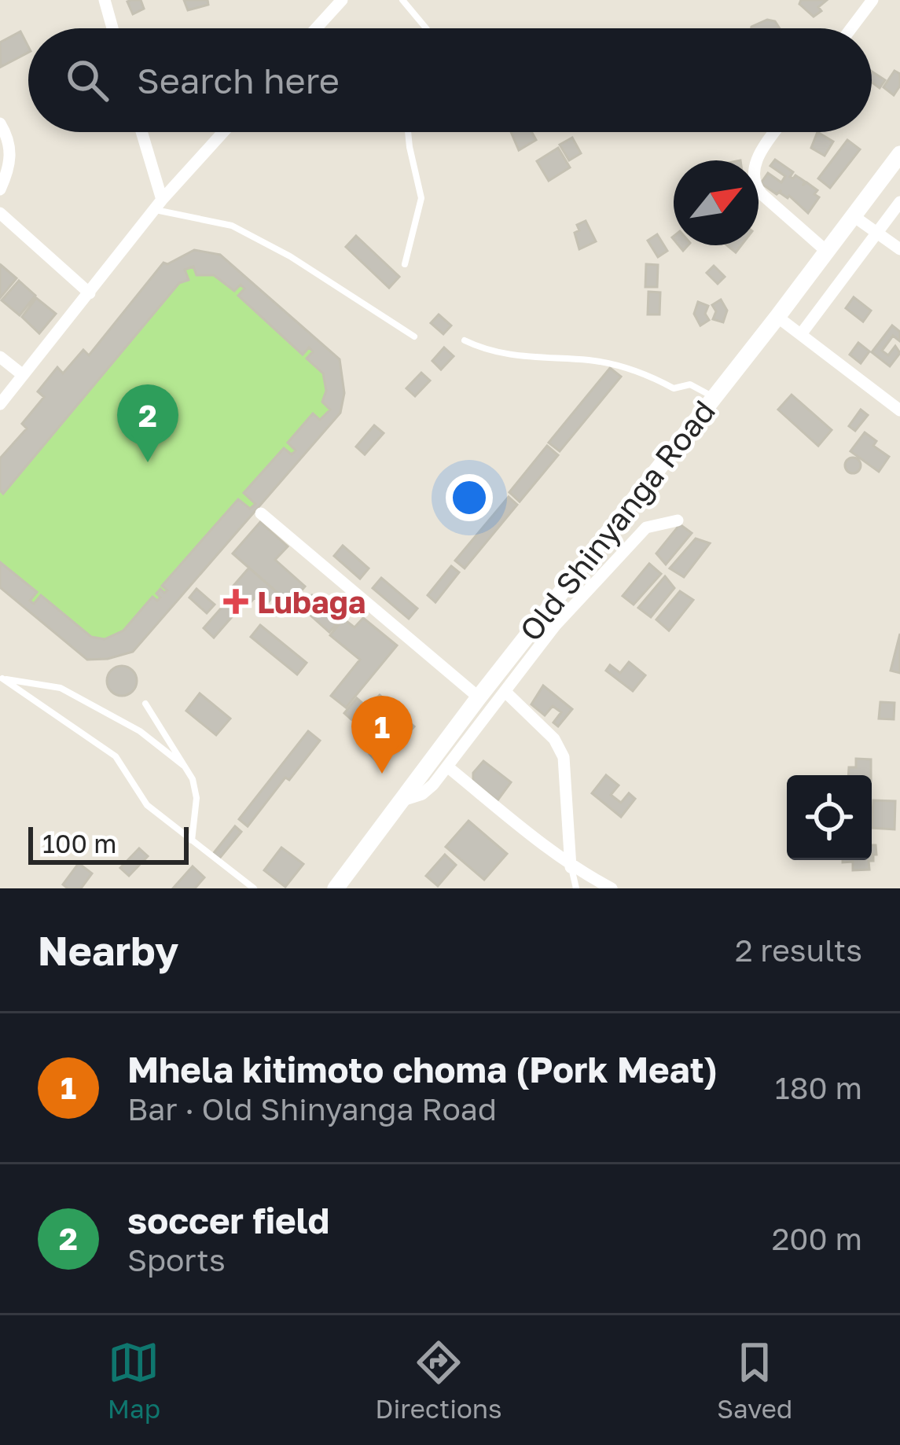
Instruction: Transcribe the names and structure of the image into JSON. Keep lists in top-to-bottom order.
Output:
{
  "streets": {
    "main road": ["Old Shinyanga Road"]
  },
  "places": {
    "health": ["Lubaga"]
  },
  "scale_bar": "100 m",
  "north": "top right",
  "page": {
    "search": "Search here",
    "pins": ["2", "1"],
    "scale": "100 m",
    "heading": ["Nearby", "2 results"],
    "list": [
      {
        "mark": "1",
        "name": "Mhela kitimoto choma (Pork Meat)",
        "note": "Bar · Old Shinyanga Road",
        "value": "180 m"
      },
      {
        "mark": "2",
        "name": "soccer field",
        "note": "Sports",
        "value": "200 m"
      }
    ],
    "nav": ["Map", "Directions", "Saved"]
  }
}
